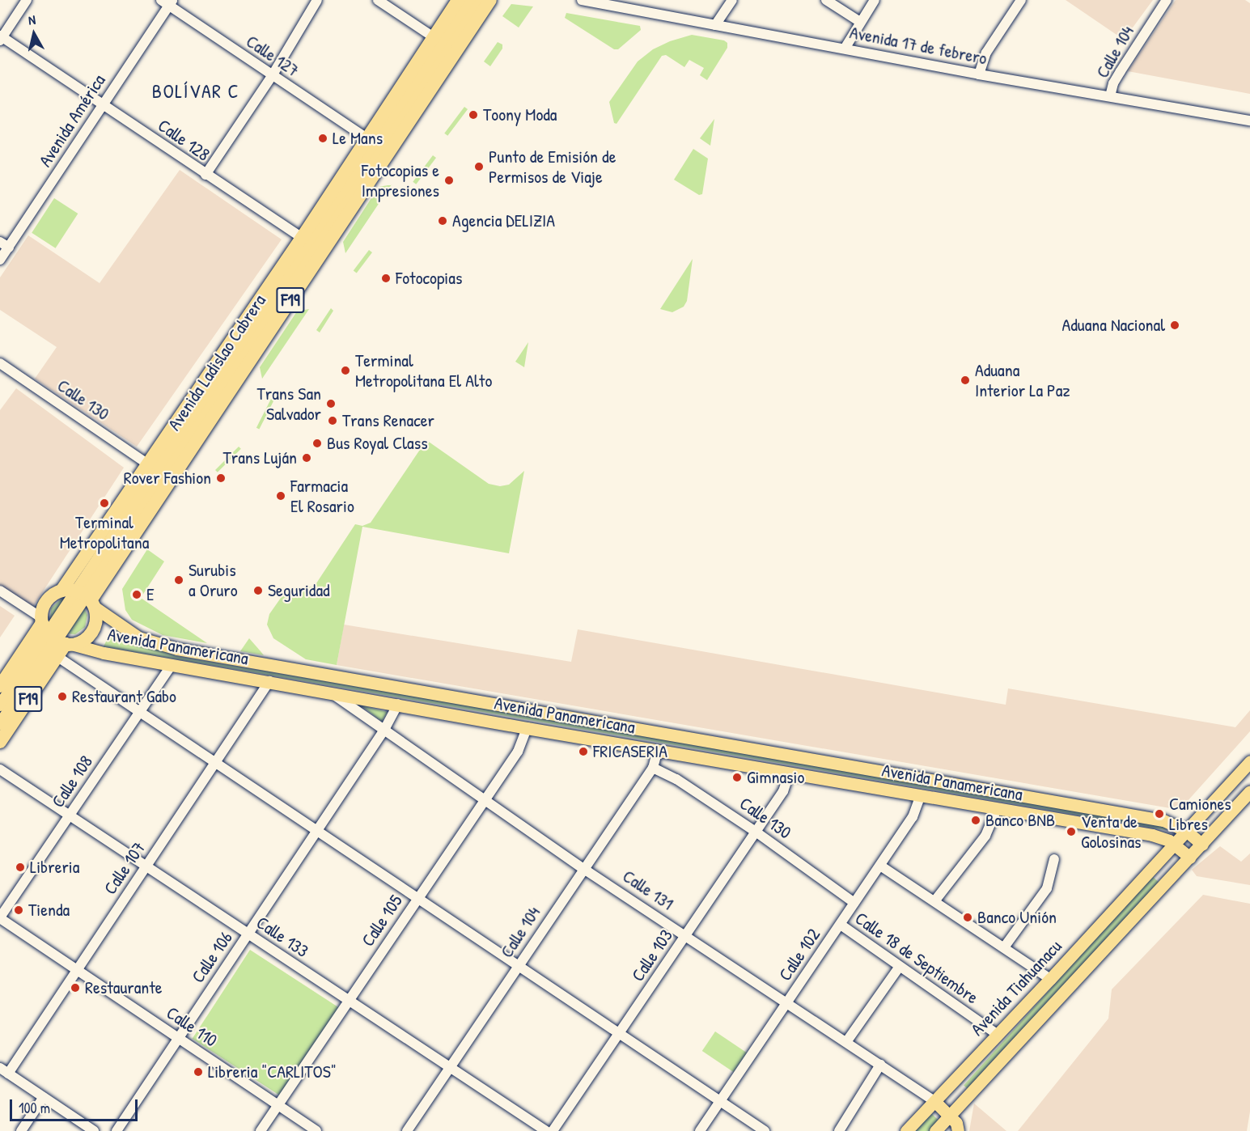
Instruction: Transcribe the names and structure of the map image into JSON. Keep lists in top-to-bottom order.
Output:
{
  "streets": {
    "highway": ["F19", "Avenida Ladislao Cabrera"],
    "main road": ["Avenida Panamericana", "Calle 131", "Avenida Tiahuanacu"],
    "street": [
      "Avenida 17 de febrero",
      "Calle 104",
      "Calle 127",
      "Avenida América",
      "Calle 128",
      "Calle 130",
      "Calle 108",
      "Calle 107",
      "Calle 105",
      "Calle 133",
      "Calle 102",
      "Calle 103",
      "Calle 106",
      "Calle 18 de Septiembre",
      "Calle 110"
    ]
  },
  "crossings": [
    ["Avenida 17 de febrero", "Calle 104"],
    ["Calle 104", "Calle 130"],
    ["Calle 104", "Avenida Panamericana"],
    ["Calle 104", "Calle 131"],
    ["Calle 104", "Calle 133"],
    ["Calle 127", "Avenida América"],
    ["Calle 127", "Avenida Ladislao Cabrera"],
    ["Avenida América", "Calle 128"],
    ["Calle 128", "Avenida Ladislao Cabrera"],
    ["F19", "Avenida Ladislao Cabrera"],
    ["F19", "Avenida Panamericana"],
    ["Avenida Ladislao Cabrera", "Calle 130"],
    ["Avenida Ladislao Cabrera", "Avenida Panamericana"],
    ["Calle 130", "Calle 102"],
    ["Calle 130", "Calle 103"],
    ["Avenida Panamericana", "Calle 108"],
    ["Avenida Panamericana", "Calle 107"],
    ["Avenida Panamericana", "Calle 131"],
    ["Avenida Panamericana", "Calle 105"],
    ["Avenida Panamericana", "Calle 102"],
    ["Avenida Panamericana", "Calle 103"],
    ["Avenida Panamericana", "Calle 106"],
    ["Avenida Panamericana", "Avenida Tiahuanacu"],
    ["Calle 108", "Calle 133"],
    ["Calle 108", "Calle 110"],
    ["Calle 107", "Calle 133"],
    ["Calle 107", "Calle 110"],
    ["Calle 131", "Calle 105"],
    ["Calle 131", "Calle 102"],
    ["Calle 131", "Calle 103"],
    ["Calle 131", "Calle 106"],
    ["Calle 131", "Avenida Tiahuanacu"],
    ["Calle 105", "Calle 133"],
    ["Calle 105", "Calle 110"],
    ["Calle 133", "Calle 106"],
    ["Calle 102", "Calle 18 de Septiembre"],
    ["Calle 106", "Calle 110"],
    ["Calle 18 de Septiembre", "Avenida Tiahuanacu"]
  ],
  "districts": ["BOLÍVAR C"],
  "places": [
    "Toony Moda",
    "Le Mans",
    "Punto de Emisión de Permisos de Viaje",
    "Fotocopias e Impresiones",
    "Agencia DELIZIA",
    "Fotocopias",
    "Aduana Nacional",
    "Terminal Metropolitana El Alto",
    "Aduana Interior La Paz",
    "Trans San Salvador",
    "Trans Renacer",
    "Bus Royal Class",
    "Trans Luján",
    "Rover Fashion",
    "Farmacia El Rosario",
    "Terminal Metropolitana",
    "Surubis a Oruro",
    "Seguridad",
    "E",
    "Restaurant Gabo",
    "FRICASERIA",
    "Gimnasio",
    "Camiones Libres",
    "Banco BNB",
    "Venta de Golosinas",
    "Libreria",
    "Tienda",
    "Banco Unión",
    "Restaurante",
    "Libreria \"CARLITOS\""
  ],
  "scale_bar": "100 m",
  "north": "top"
}
